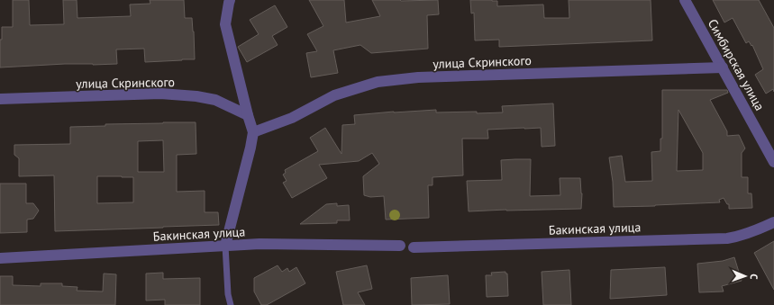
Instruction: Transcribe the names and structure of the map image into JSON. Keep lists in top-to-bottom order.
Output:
{
  "streets": {
    "street": ["улица Скринского", "Симбирская улица", "Бакинская улица"]
  },
  "crossings": [
    ["улица Скринского", "Симбирская улица"]
  ],
  "north": "right"
}
